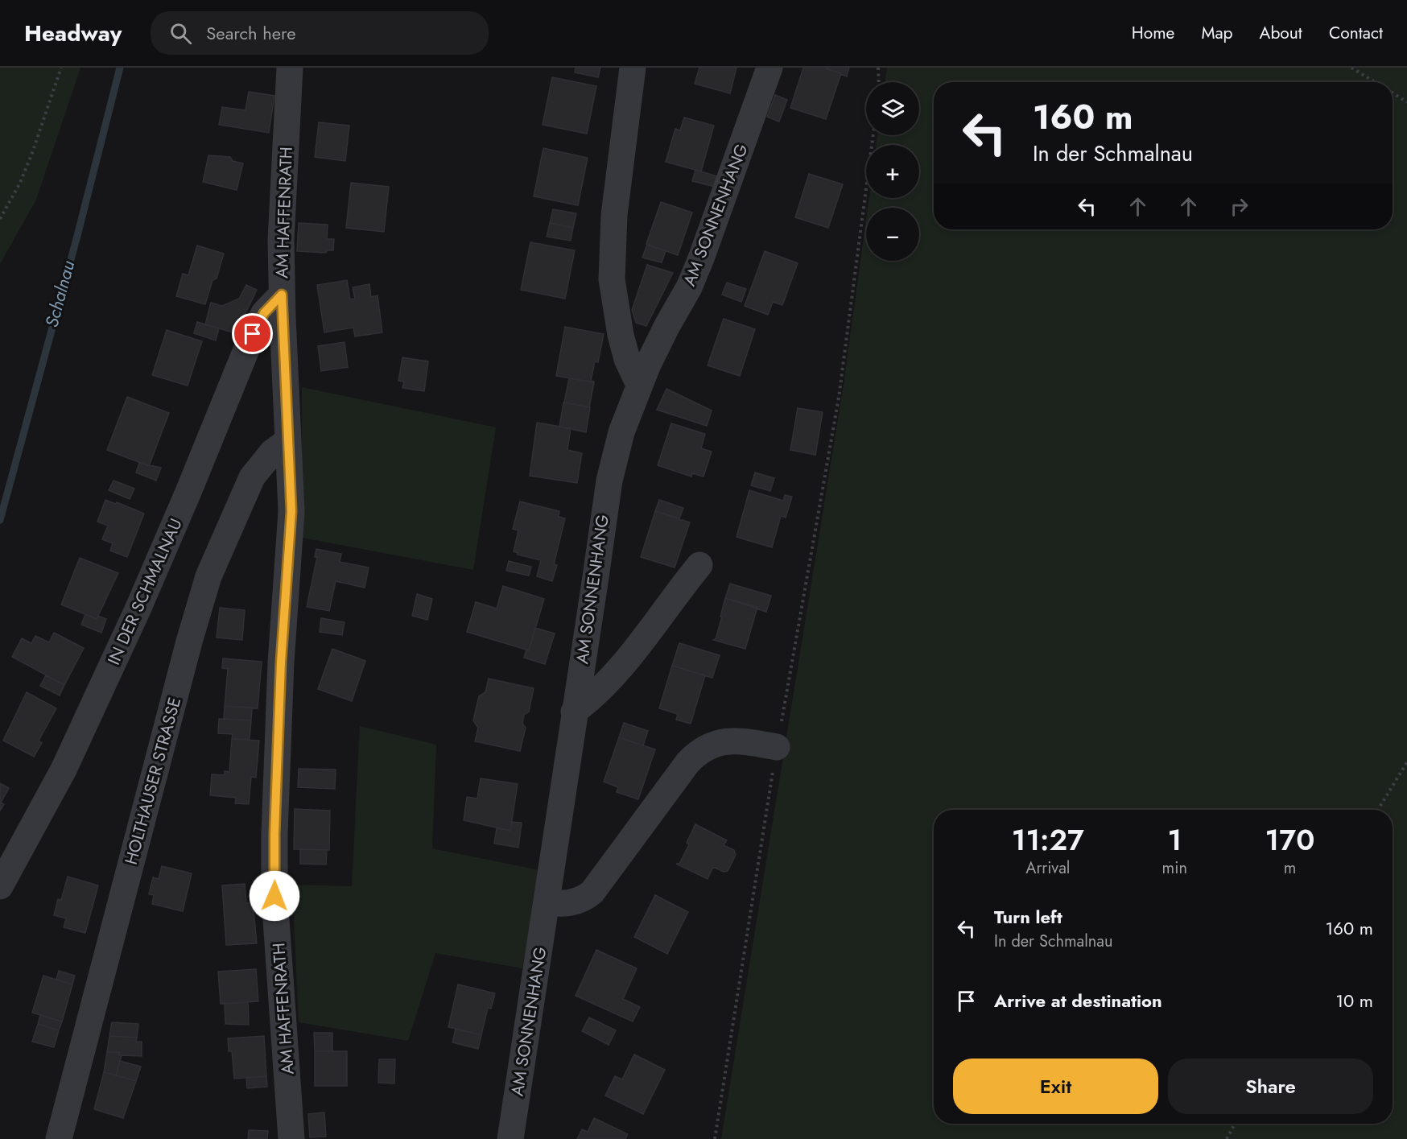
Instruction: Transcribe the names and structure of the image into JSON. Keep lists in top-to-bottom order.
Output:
{
  "streets": {
    "street": [
      "AM HAFFENRATH",
      "AM SONNENHANG",
      "IN DER SCHMALNAU",
      "HOLTHAUSER STRASSE"
    ]
  },
  "crossings": [
    ["AM HAFFENRATH", "IN DER SCHMALNAU"],
    ["AM HAFFENRATH", "HOLTHAUSER STRASSE"]
  ],
  "water": ["Schalnau"],
  "page": {
    "header": "Headway",
    "search": "Search here",
    "nav": [
      "Home",
      "Map",
      "About",
      "Contact"
    ],
    "map_buttons": ["+", "−"],
    "turn": ["160 m", "In der Schmalnau"],
    "eta": [
      "11:27",
      "Arrival",
      "1",
      "min",
      "170",
      "m"
    ],
    "list": [
      {
        "name": "Turn left",
        "note": "In der Schmalnau",
        "value": "160 m"
      },
      {
        "name": "Arrive at destination",
        "value": "10 m"
      }
    ],
    "buttons": ["Exit", "Share"]
  }
}
